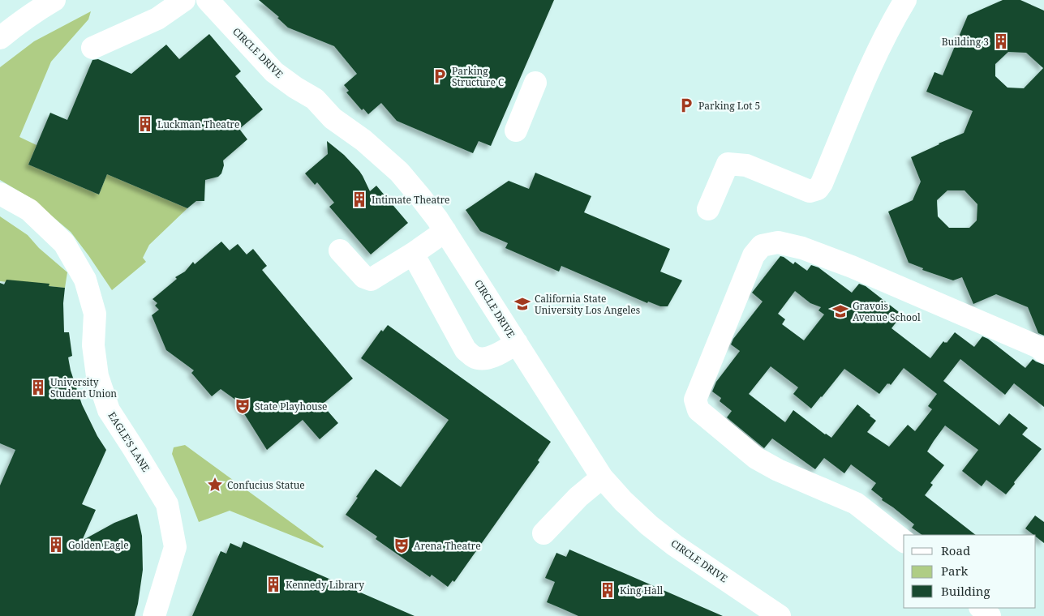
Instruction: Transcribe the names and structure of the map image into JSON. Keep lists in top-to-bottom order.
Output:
{
  "streets": {
    "street": ["CIRCLE DRIVE", "EAGLE'S LANE"]
  },
  "places": {
    "building": [
      "Building 3",
      "Luckman Theatre",
      "Intimate Theatre",
      "University Student Union",
      "Golden Eagle",
      "Kennedy Library",
      "King Hall"
    ],
    "parking": ["Parking Structure C", "Parking Lot 5"],
    "school or university": ["California State University Los Angeles", "Gravois Avenue School"],
    "theatre": ["State Playhouse", "Arena Theatre"],
    "place": ["Confucius Statue"]
  },
  "legend": ["Road", "Park", "Building"]
}
